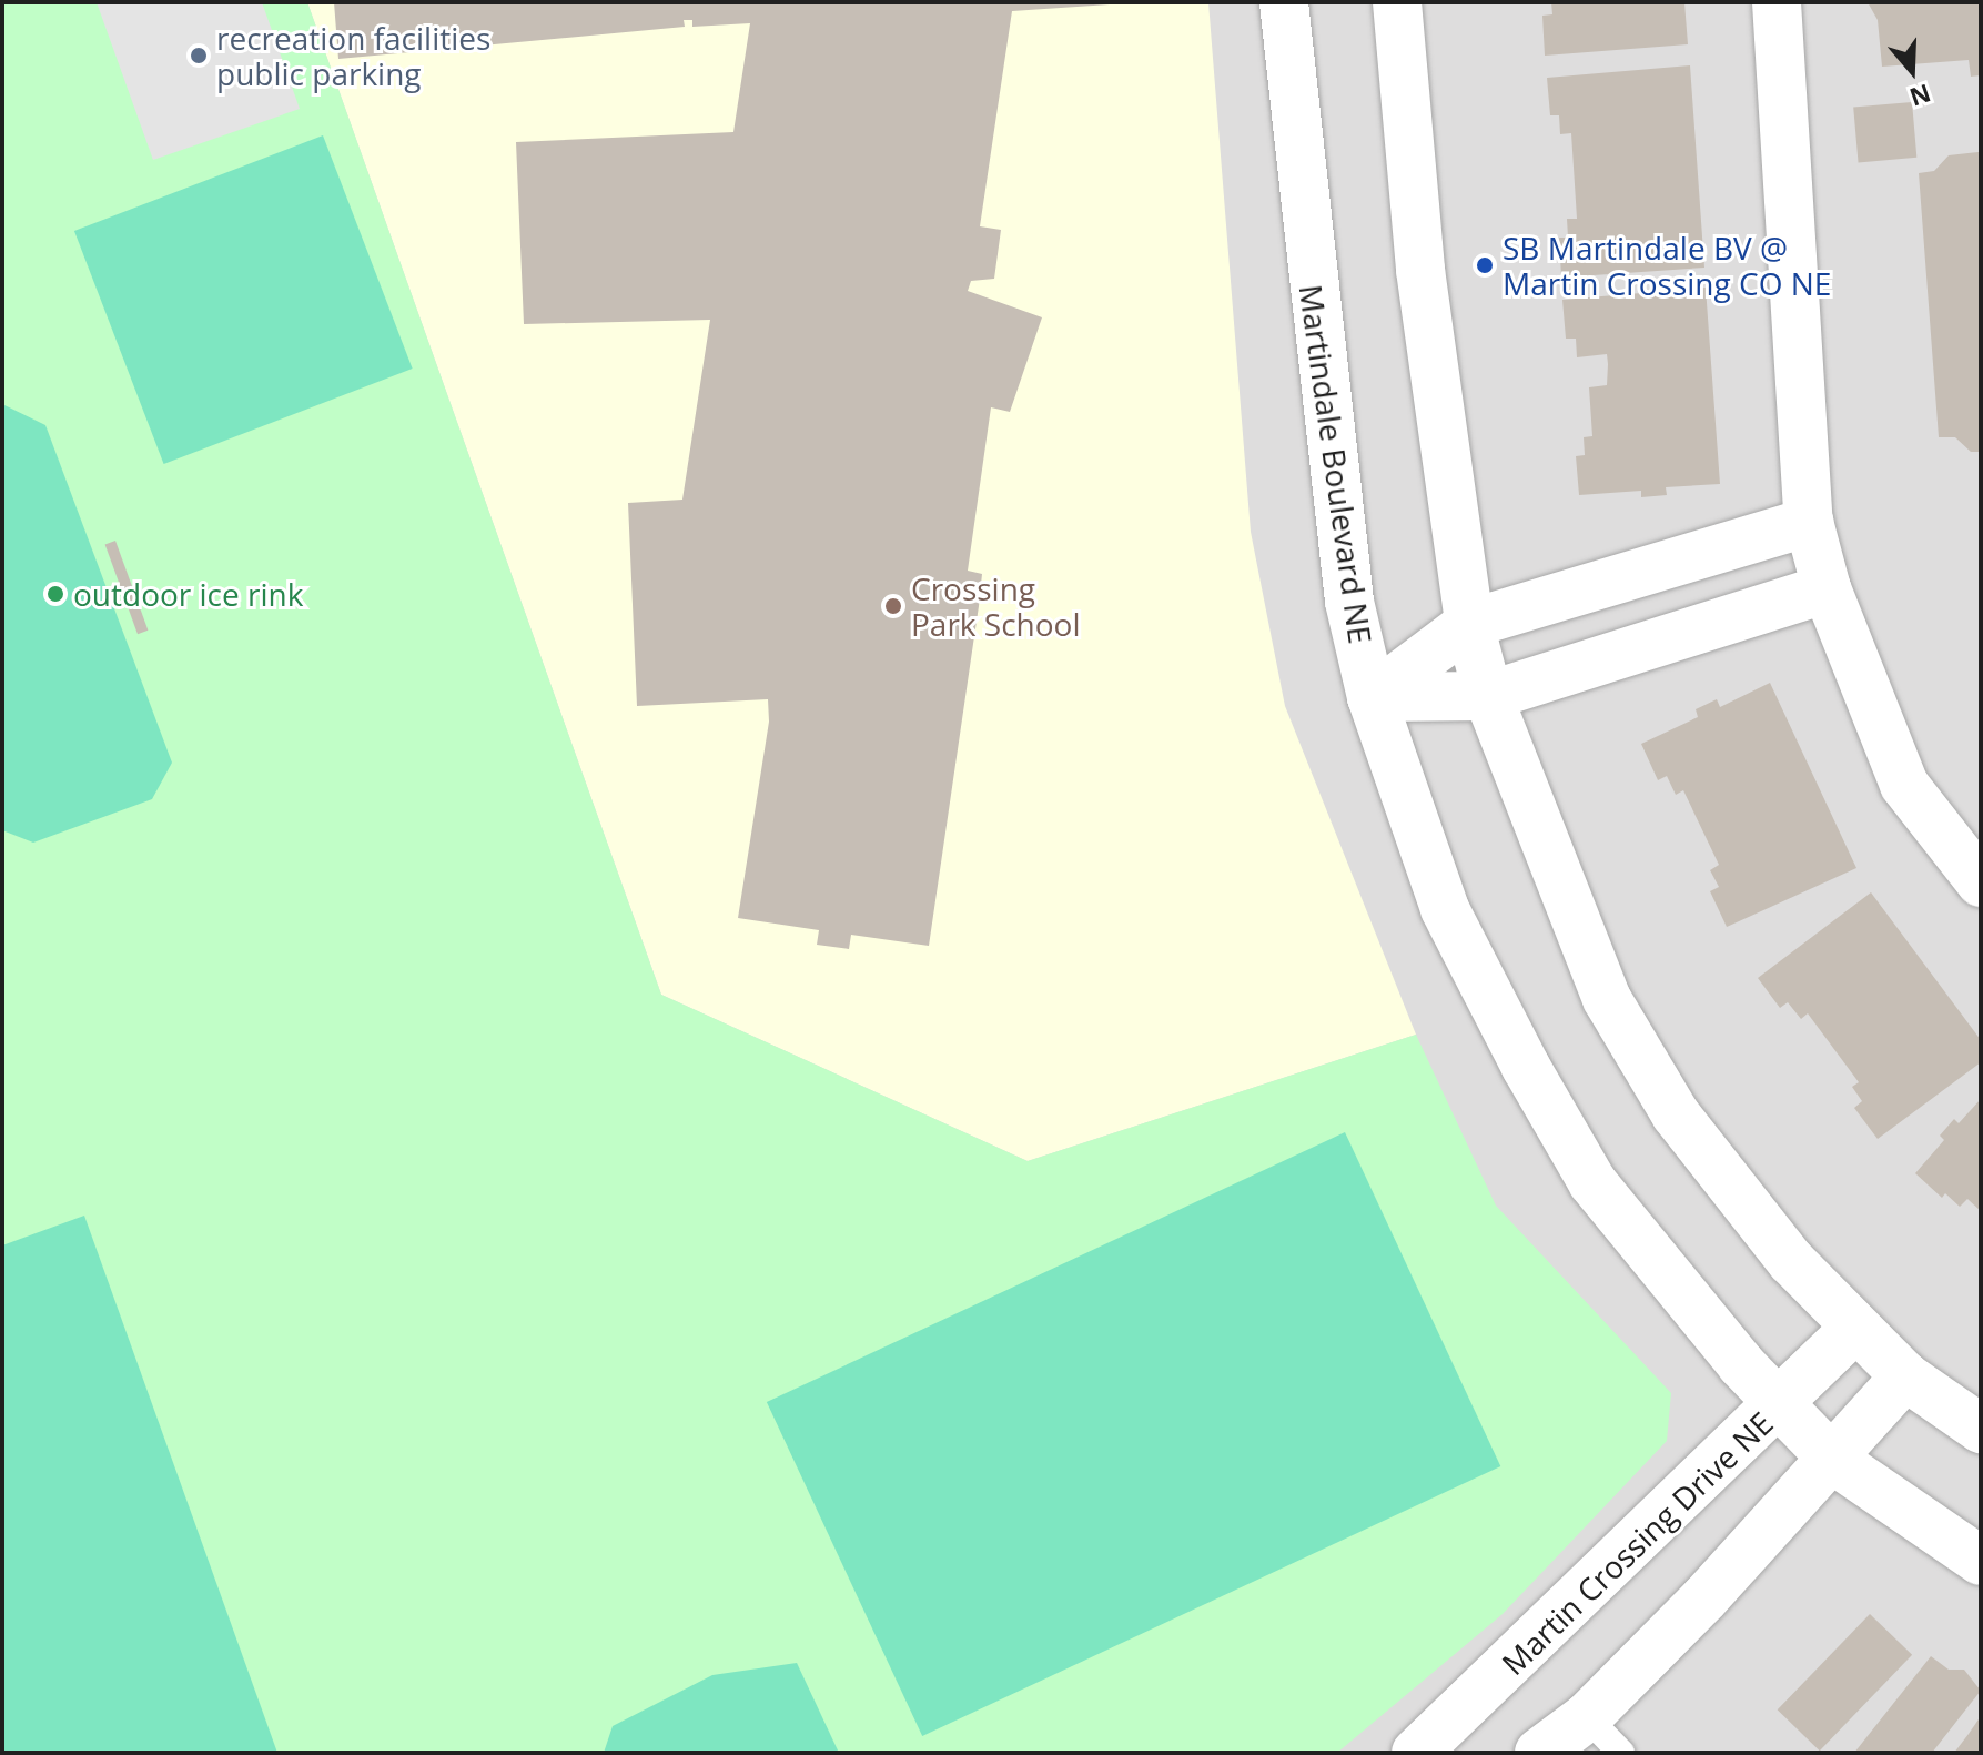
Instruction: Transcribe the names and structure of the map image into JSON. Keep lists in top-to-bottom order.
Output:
{
  "streets": {
    "street": ["Martindale Boulevard NE", "Martin Crossing Drive NE"]
  },
  "crossings": [
    ["Martindale Boulevard NE", "Martin Crossing Drive NE"]
  ],
  "places": [
    "recreation facilities public parking",
    "SB Martindale BV @ Martin Crossing CO NE",
    "outdoor ice rink",
    "Crossing Park School"
  ],
  "north": "bottom"
}
